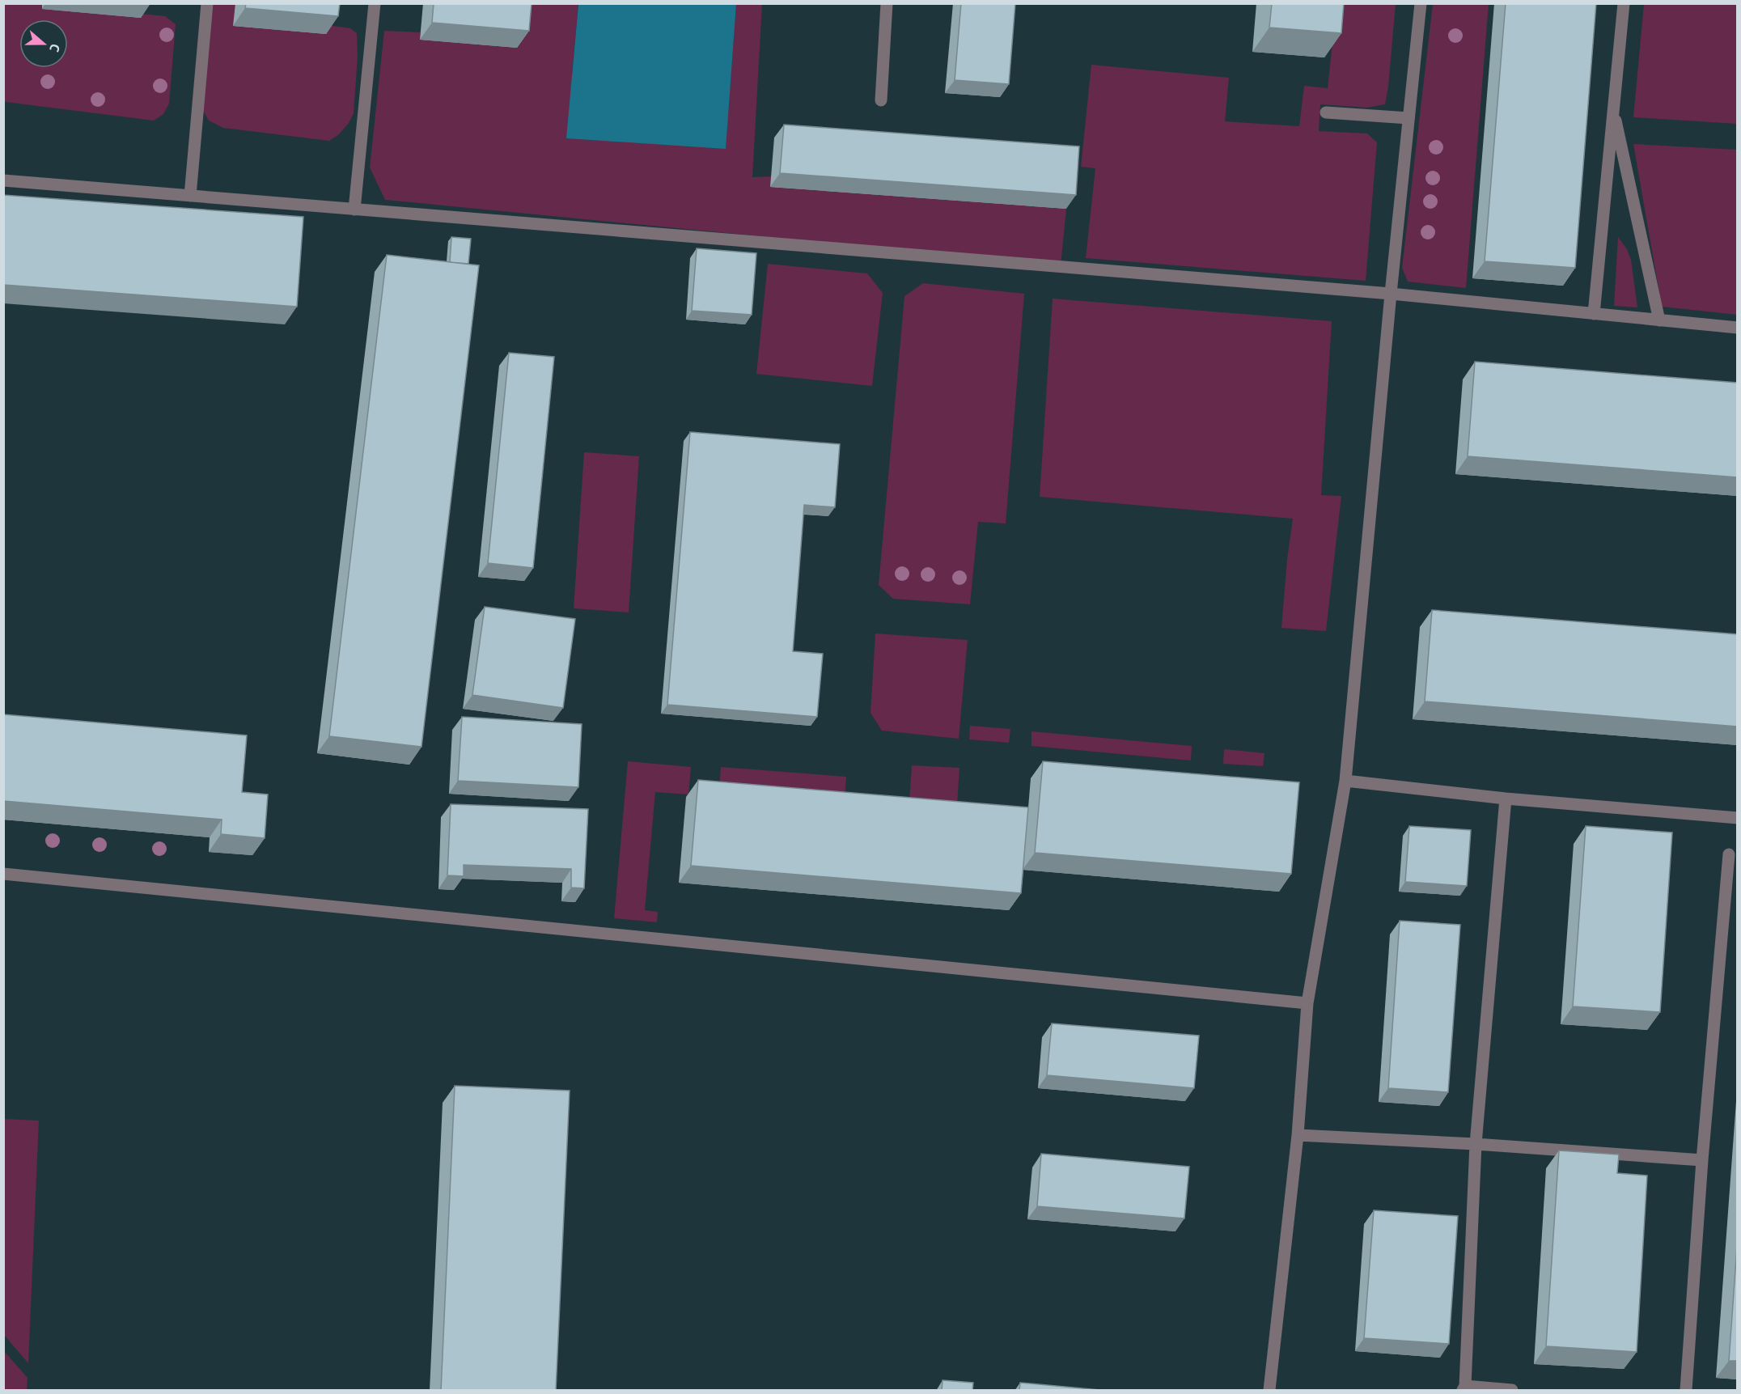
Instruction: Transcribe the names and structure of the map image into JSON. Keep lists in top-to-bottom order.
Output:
{
  "north": "right"
}
